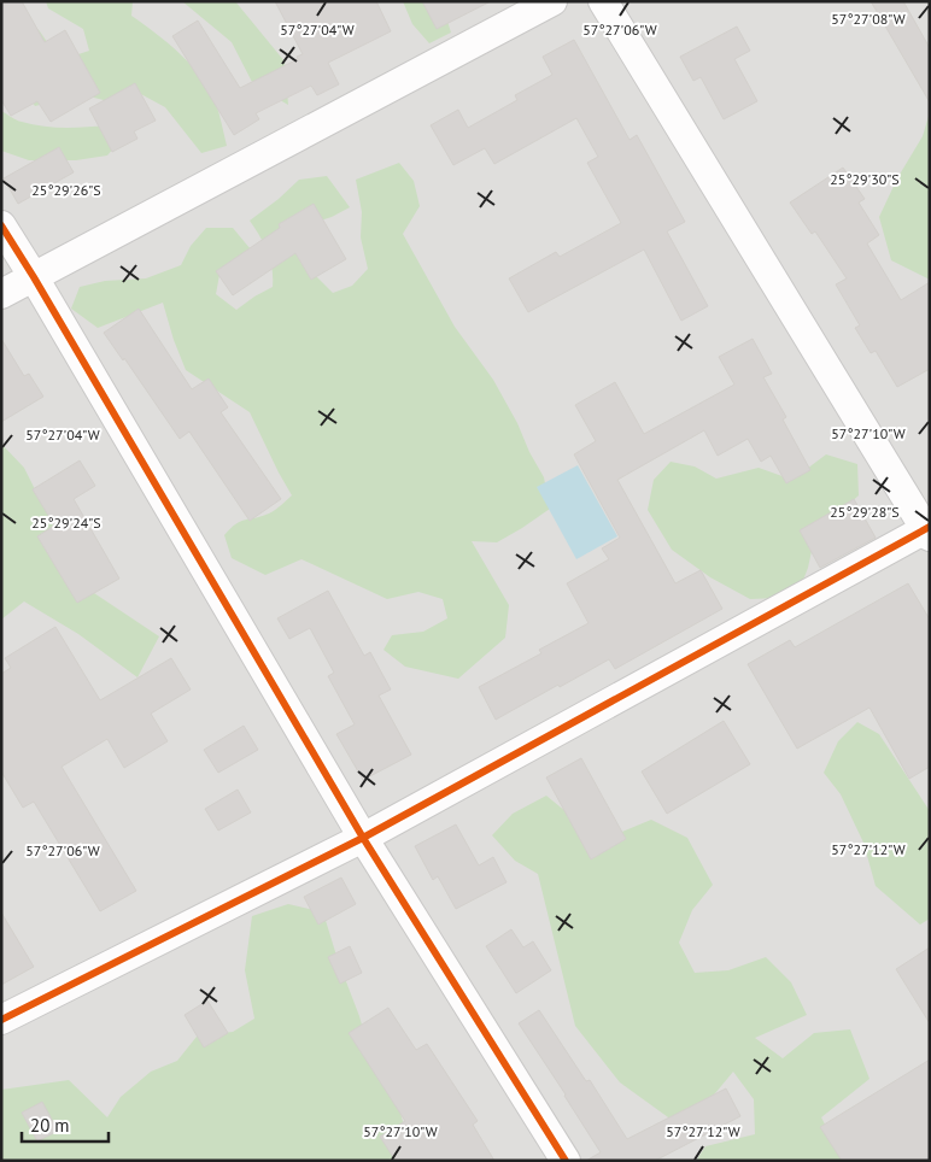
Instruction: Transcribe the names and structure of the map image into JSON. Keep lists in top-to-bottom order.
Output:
{
  "scale_bar": "20 m",
  "coordinates": [
    "57°27'08\"W",
    "57°27'04\"W",
    "57°27'06\"W",
    "25°29'30\"S",
    "25°29'26\"S",
    "57°27'10\"W",
    "25°29'28\"S",
    "25°29'24\"S",
    "57°27'12\"W"
  ]
}
